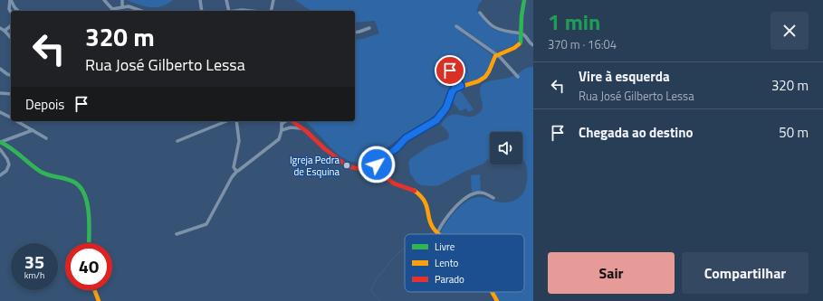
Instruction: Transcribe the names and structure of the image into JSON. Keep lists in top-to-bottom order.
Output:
{
  "places": ["Igreja Pedra de Esquina"],
  "legend": ["Livre", "Lento", "Parado"],
  "page": {
    "heading": ["1 min", "370 m · 16:04"],
    "turn": ["320 m", "Rua José Gilberto Lessa"],
    "list": [
      {
        "name": "Vire à esquerda",
        "note": "Rua José Gilberto Lessa",
        "value": "320 m"
      },
      {
        "name": "Chegada ao destino",
        "value": "50 m"
      }
    ],
    "then": "Depois",
    "speed": "35 km/h",
    "limit": "40",
    "buttons": ["Sair", "Compartilhar"]
  }
}
